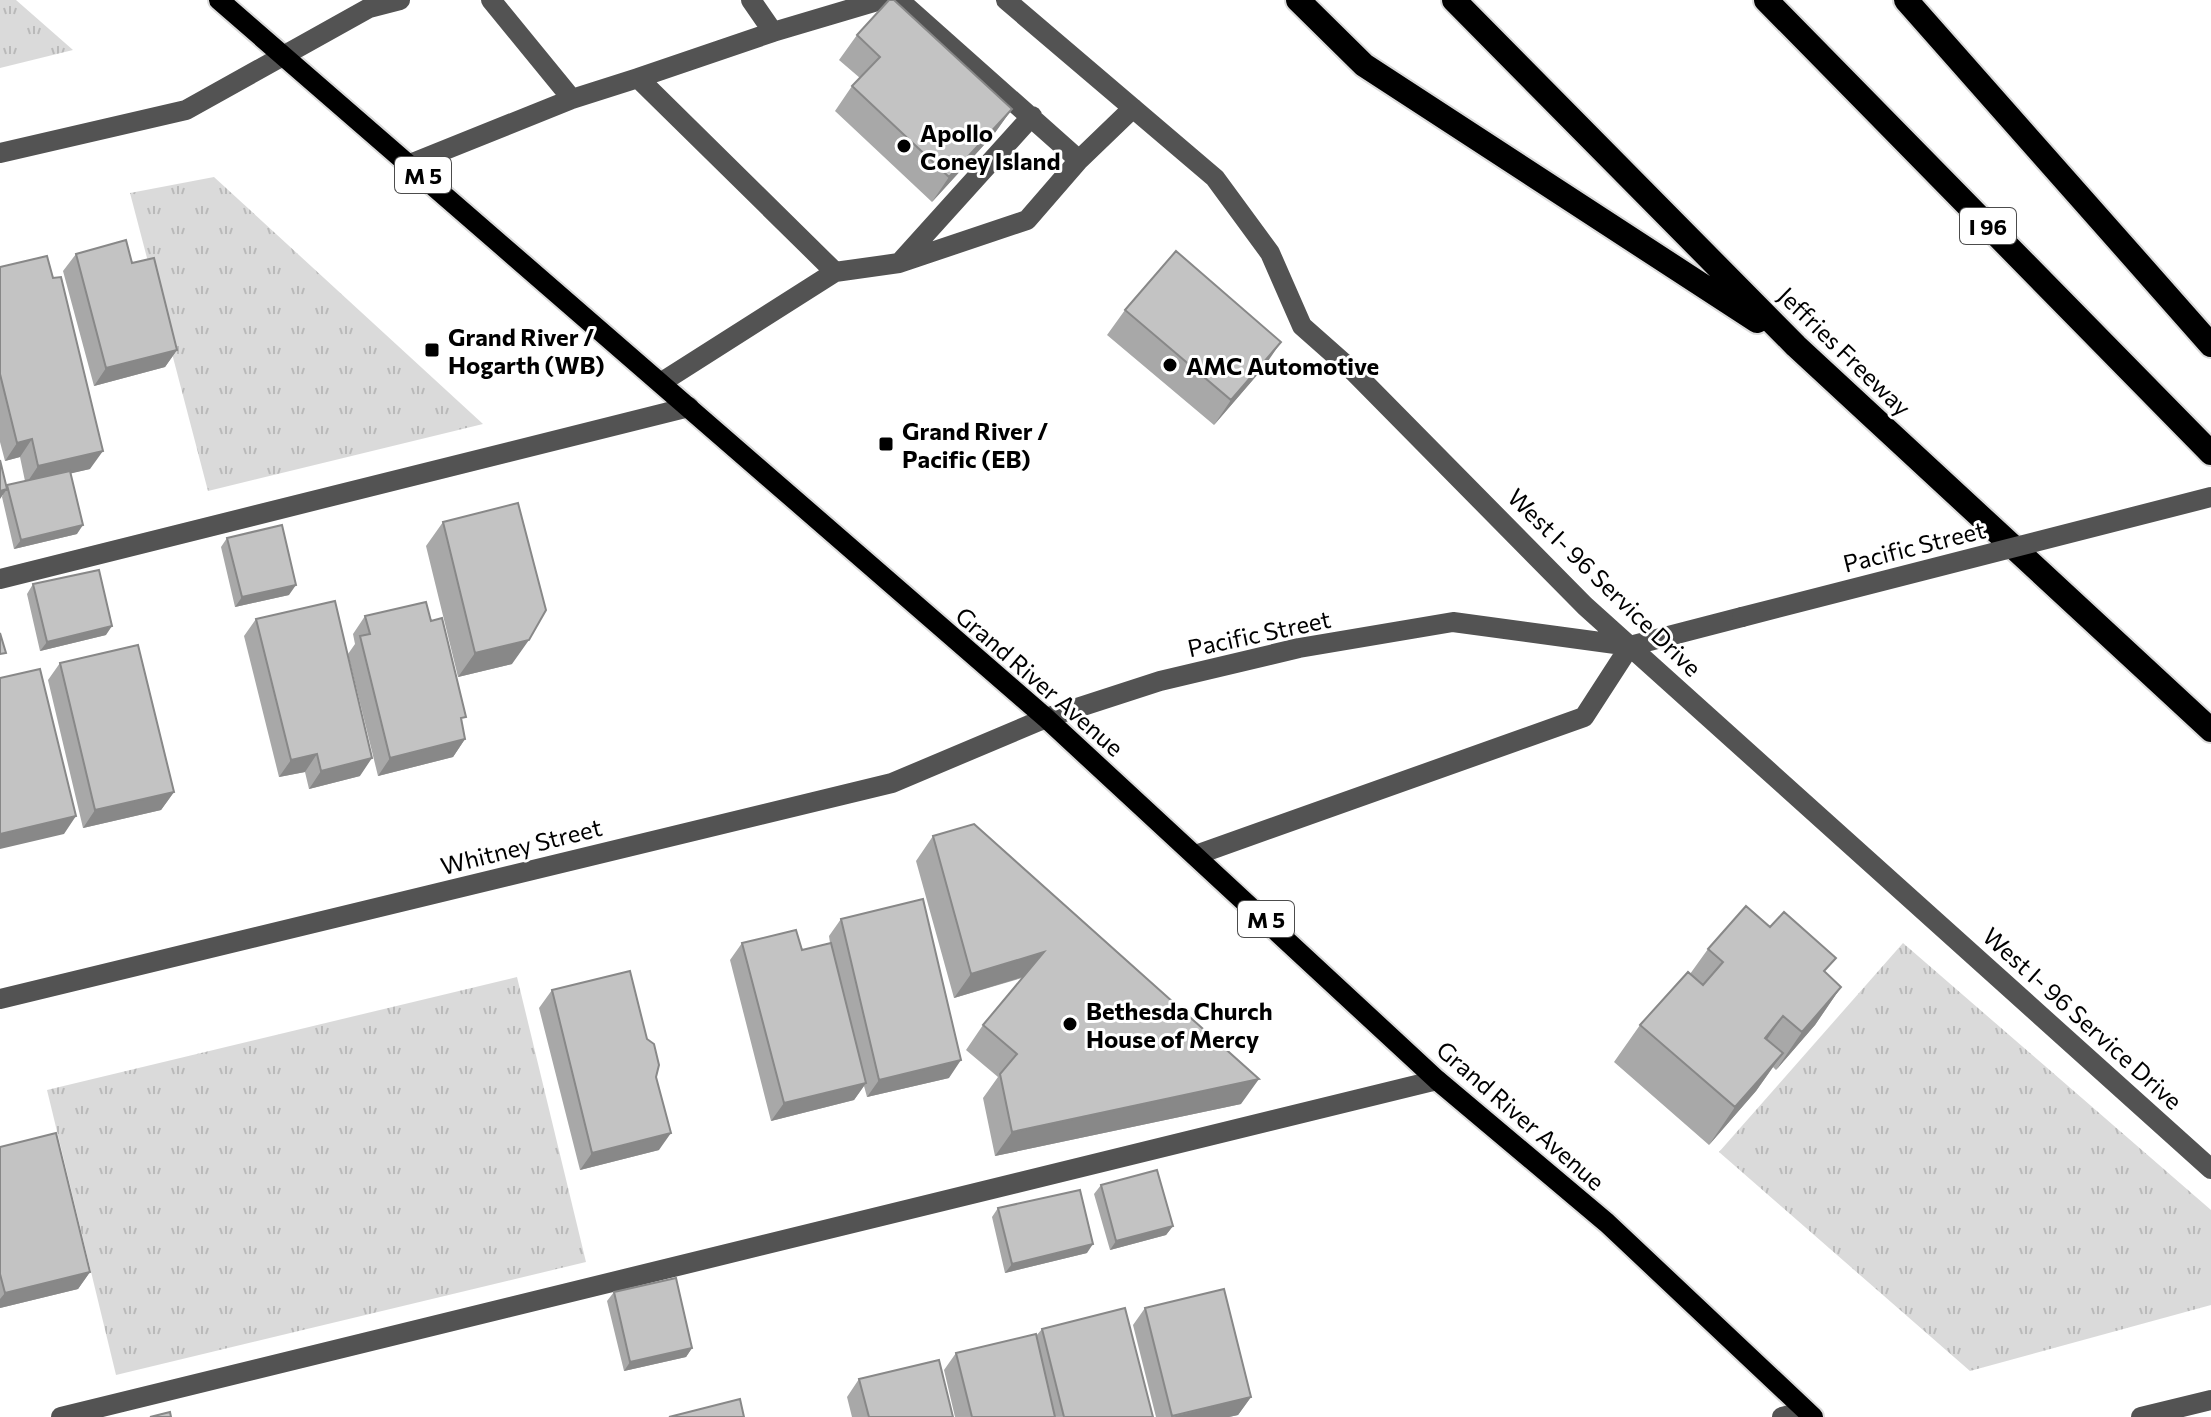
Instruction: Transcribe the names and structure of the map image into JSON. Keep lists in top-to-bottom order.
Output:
{
  "streets": {
    "highway": ["I 96", "Jeffries Freeway"],
    "main road": ["M 5", "Grand River Avenue"],
    "street": ["Pacific Street", "West I- 96 Service Drive", "Whitney Street"]
  },
  "crossings": [
    ["Pacific Street", "West I- 96 Service Drive"],
    ["Pacific Street", "Grand River Avenue"],
    ["Pacific Street", "Whitney Street"],
    ["Grand River Avenue", "Whitney Street"]
  ],
  "places": {
    "other": ["Apollo Coney Island", "AMC Automotive", "Bethesda Church House of Mercy"],
    "transit": ["Grand River / Hogarth (WB)", "Grand River / Pacific (EB)"]
  }
}
